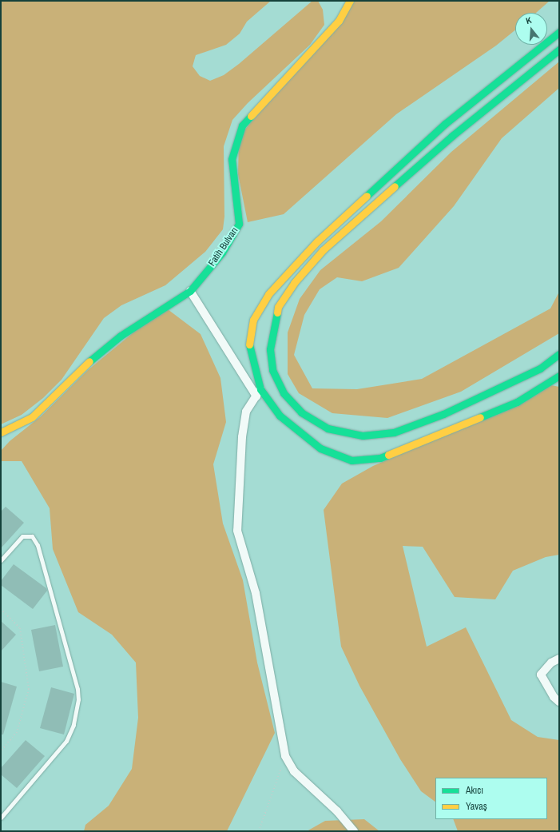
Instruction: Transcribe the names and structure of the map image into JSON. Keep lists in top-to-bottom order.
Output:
{
  "streets": {
    "street": ["Fatih Bulvarı"]
  },
  "legend": ["Akıcı", "Yavaş"],
  "north": "top"
}
